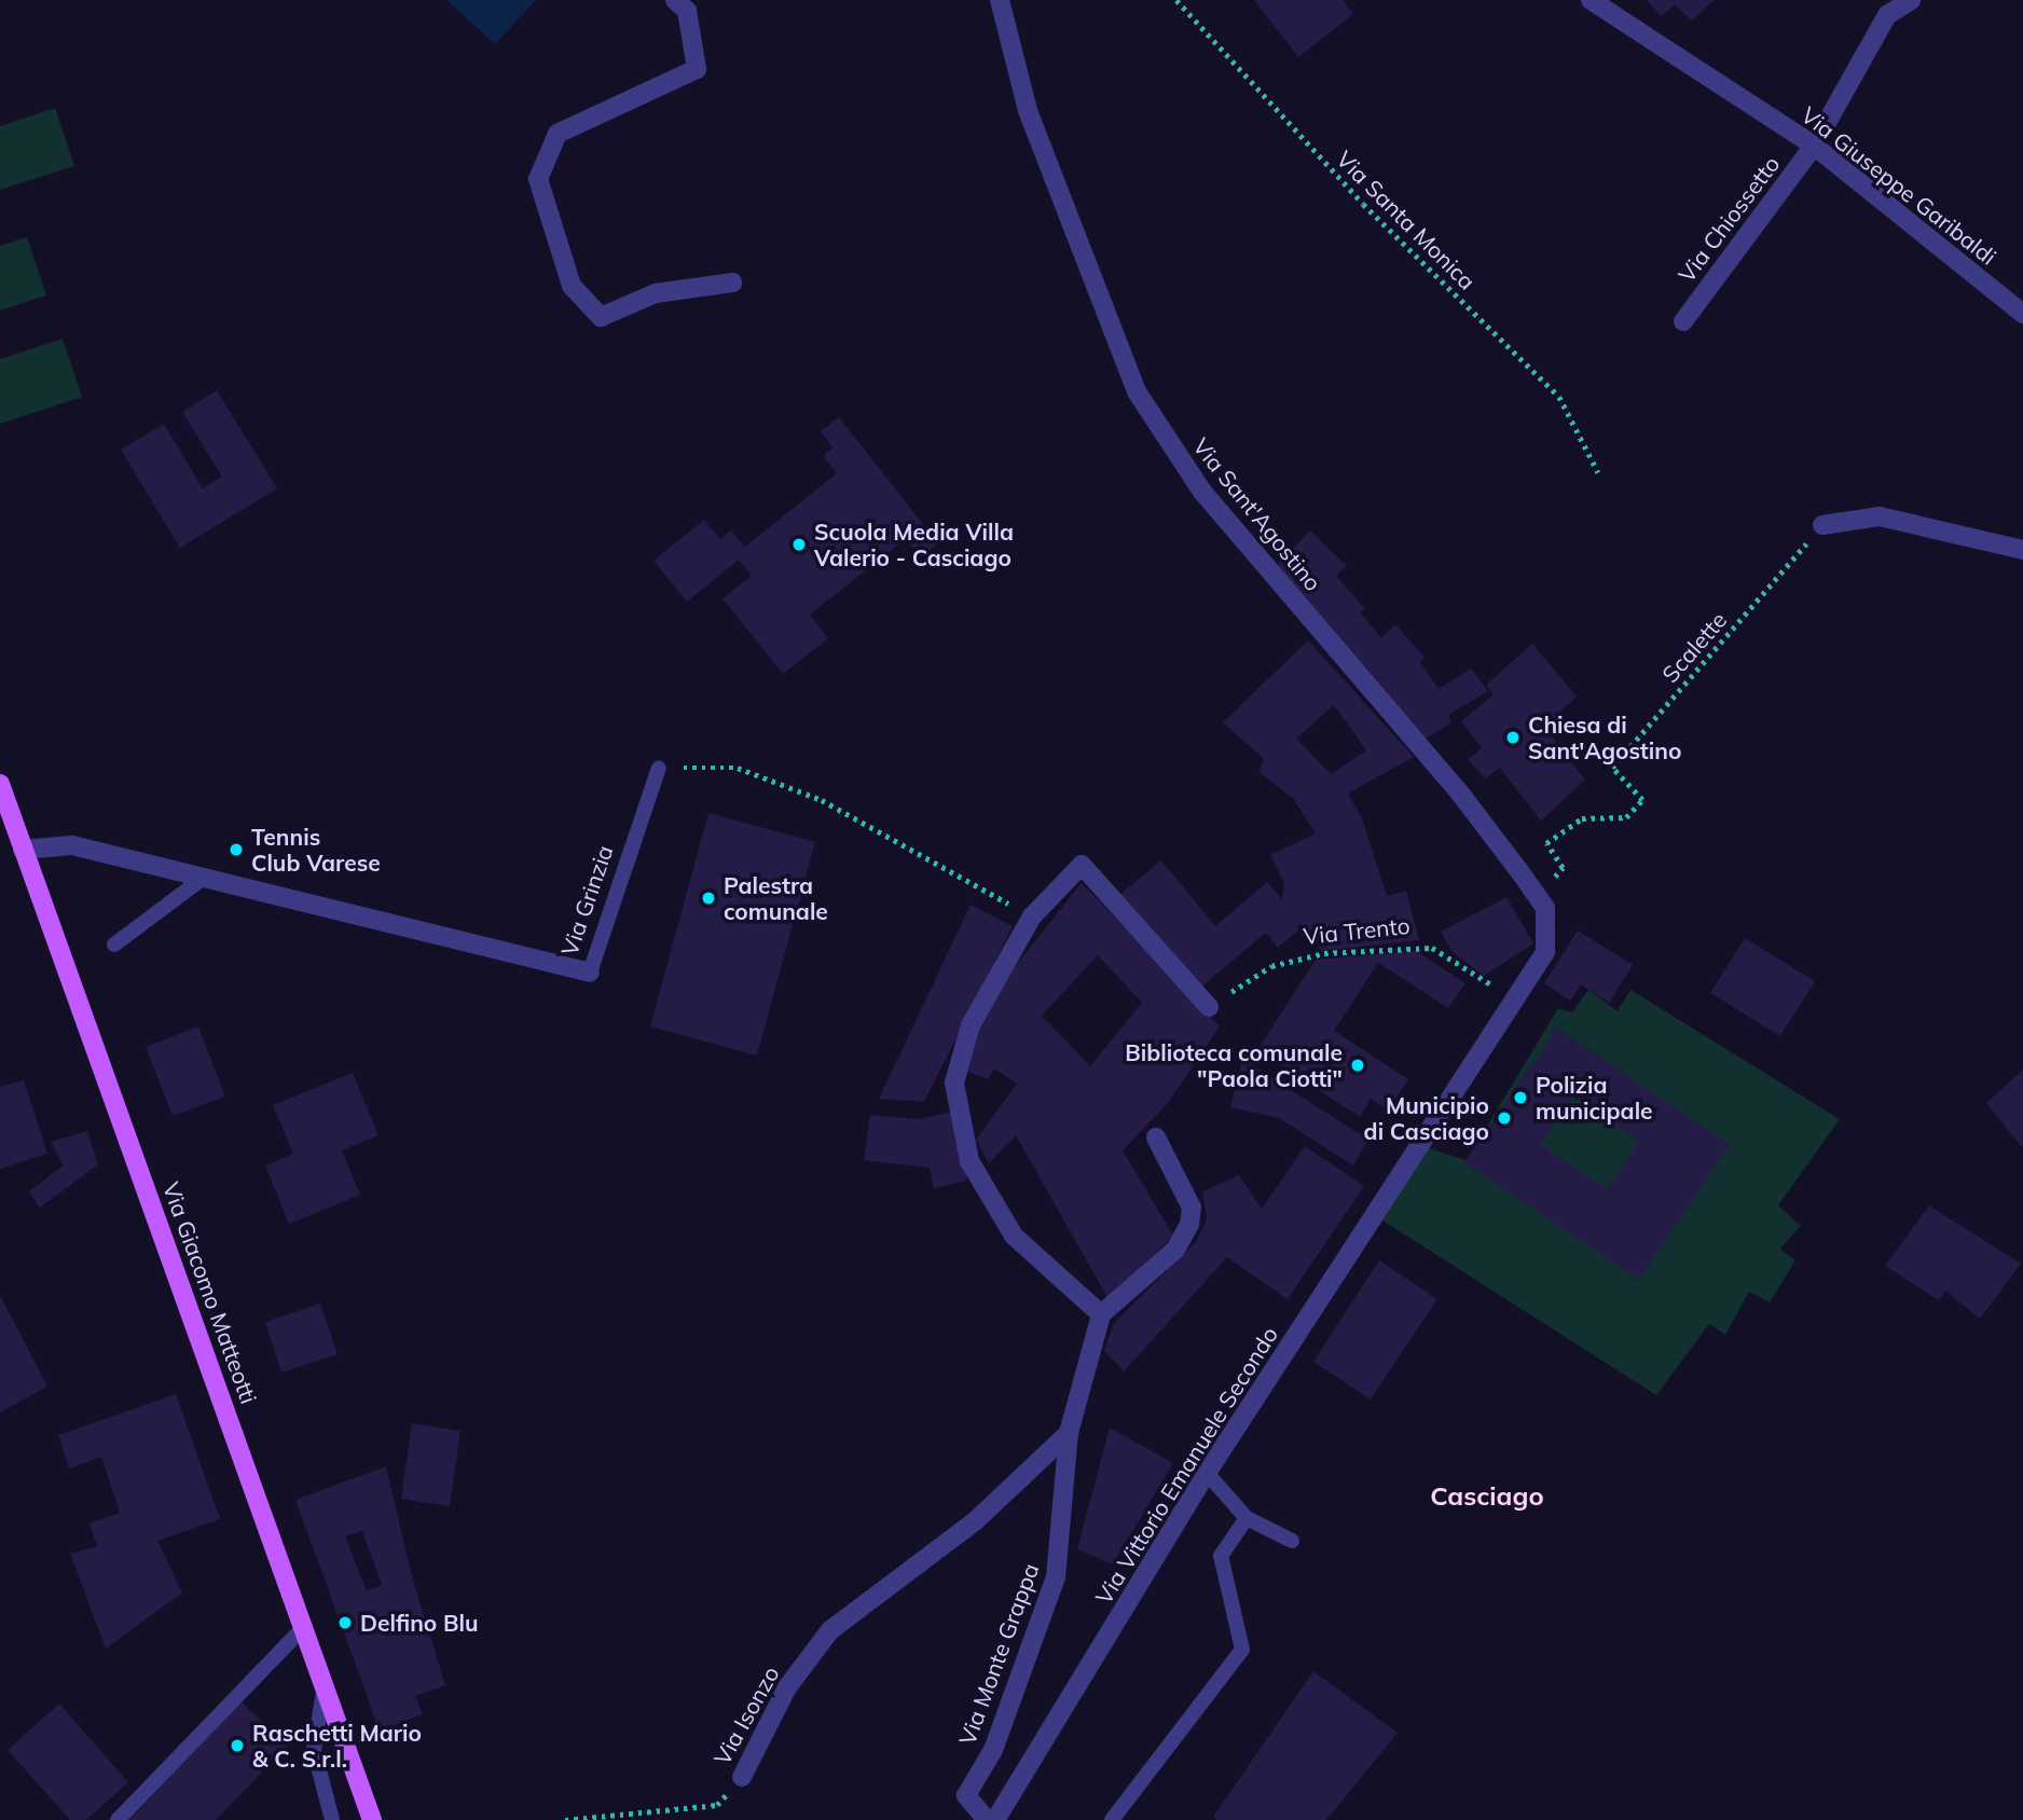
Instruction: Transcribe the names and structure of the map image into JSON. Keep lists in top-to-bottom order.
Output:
{
  "streets": {
    "main road": ["Via Giacomo Matteotti"],
    "street": [
      "Via Giuseppe Garibaldi",
      "Via Chiossetto",
      "Via Sant'Agostino",
      "Via Grinzia",
      "Via Vittorio Emanuele Secondo",
      "Via Monte Grappa",
      "Via Isonzo"
    ],
    "path": ["Via Santa Monica", "Scalette", "Via Trento"]
  },
  "crossings": [
    ["Via Giuseppe Garibaldi", "Via Chiossetto"],
    ["Via Sant'Agostino", "Via Trento"],
    ["Via Sant'Agostino", "Via Vittorio Emanuele Secondo"],
    ["Via Grinzia", "Via Giacomo Matteotti"],
    ["Via Monte Grappa", "Via Isonzo"]
  ],
  "districts": ["Casciago"],
  "places": [
    "Scuola Media Villa Valerio - Casciago",
    "Chiesa di Sant'Agostino",
    "Tennis Club Varese",
    "Palestra comunale",
    "Biblioteca comunale \"Paola Ciotti\"",
    "Polizia municipale",
    "Municipio di Casciago",
    "Delfino Blu",
    "Raschetti Mario & C. S.r.l."
  ]
}
